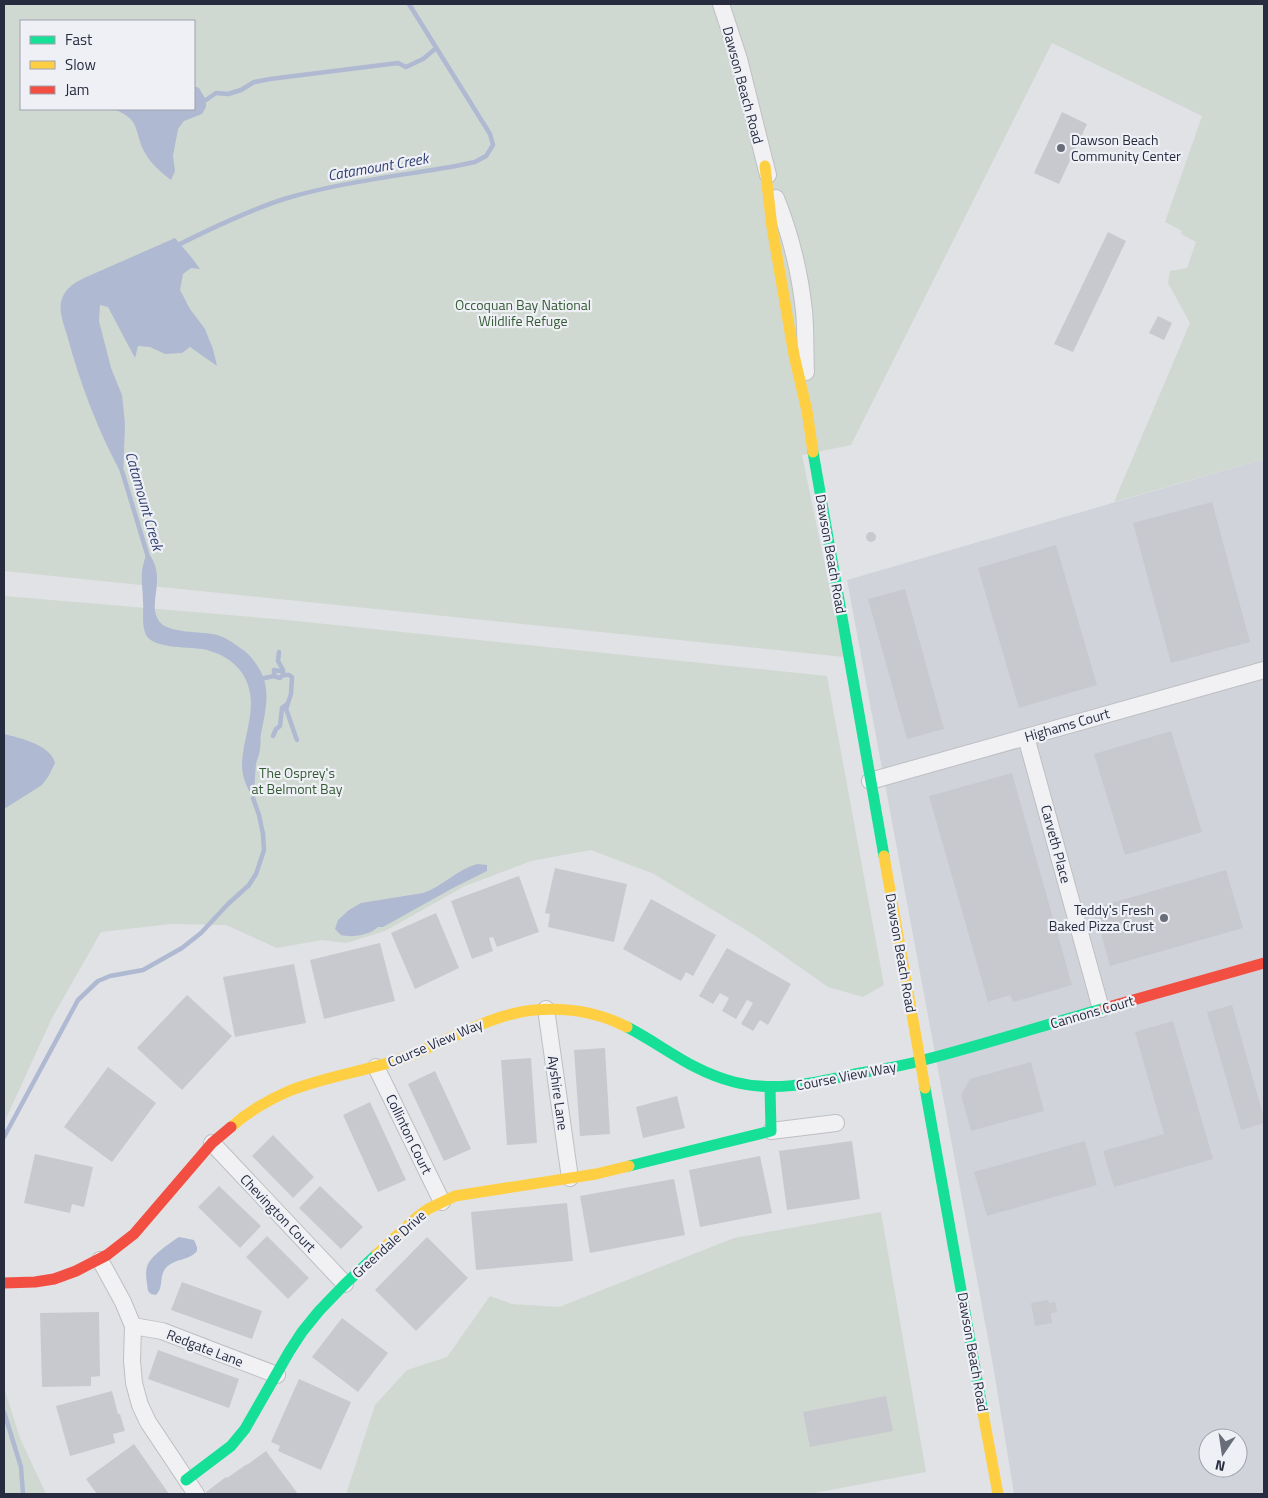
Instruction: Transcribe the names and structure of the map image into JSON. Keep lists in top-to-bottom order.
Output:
{
  "streets": {
    "street": [
      "Dawson Beach Road",
      "Highams Court",
      "Carveth Place",
      "Cannons Court",
      "Course View Way",
      "Ayshire Lane",
      "Collinton Court",
      "Chevington Court",
      "Greendale Drive",
      "Redgate Lane"
    ]
  },
  "crossings": [
    ["Dawson Beach Road", "Highams Court"],
    ["Dawson Beach Road", "Cannons Court"],
    ["Dawson Beach Road", "Course View Way"],
    ["Highams Court", "Carveth Place"],
    ["Carveth Place", "Cannons Court"],
    ["Cannons Court", "Course View Way"],
    ["Course View Way", "Ayshire Lane"],
    ["Course View Way", "Collinton Court"],
    ["Course View Way", "Chevington Court"],
    ["Ayshire Lane", "Greendale Drive"],
    ["Collinton Court", "Greendale Drive"],
    ["Chevington Court", "Greendale Drive"],
    ["Greendale Drive", "Redgate Lane"]
  ],
  "water": ["Catamount Creek"],
  "parks": ["Occoquan Bay National Wildlife Refuge", "The Osprey's at Belmont Bay"],
  "places": ["Dawson Beach Community Center", "Teddy's Fresh Baked Pizza Crust"],
  "legend": ["Fast", "Slow", "Jam"],
  "north": "bottom"
}
